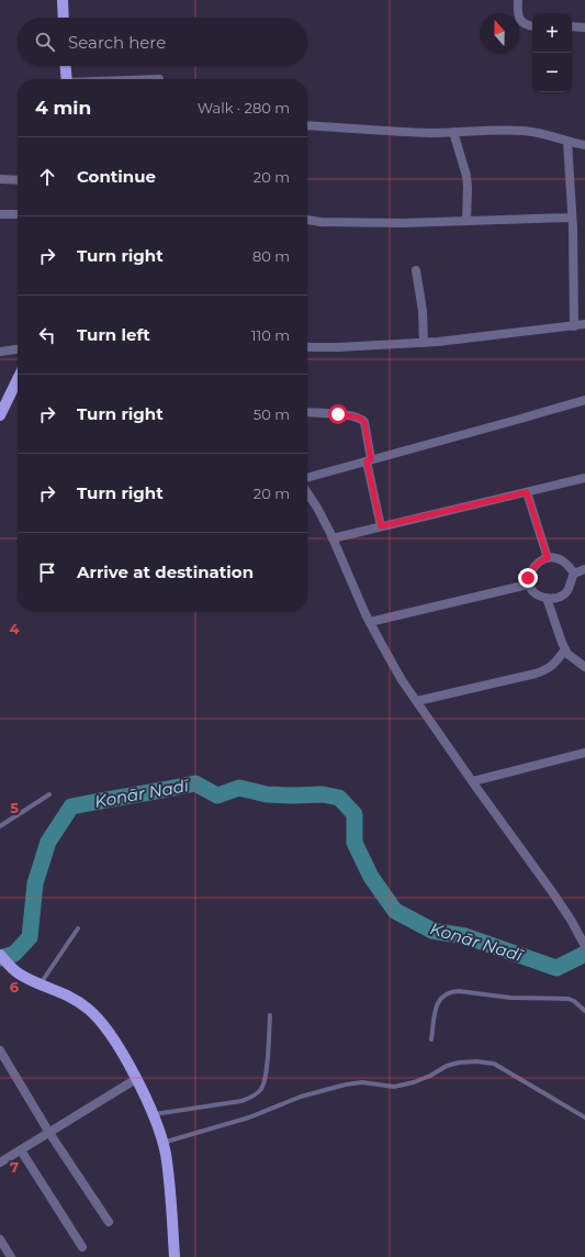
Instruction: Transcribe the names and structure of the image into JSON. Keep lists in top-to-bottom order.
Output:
{
  "water": ["Konār Nadī"],
  "north": "top",
  "page": {
    "map_buttons": ["+", "−"],
    "search": "Search here",
    "heading": ["4 min", "Walk · 280 m"],
    "list": [
      ["Continue", "20 m"],
      ["Turn right", "80 m"],
      ["Turn left", "110 m"],
      ["Turn right", "50 m"],
      ["Turn right", "20 m"],
      "Arrive at destination"
    ]
  },
  "grid": {
    "rows": [
      "4",
      "5",
      "6",
      "7"
    ]
  }
}
